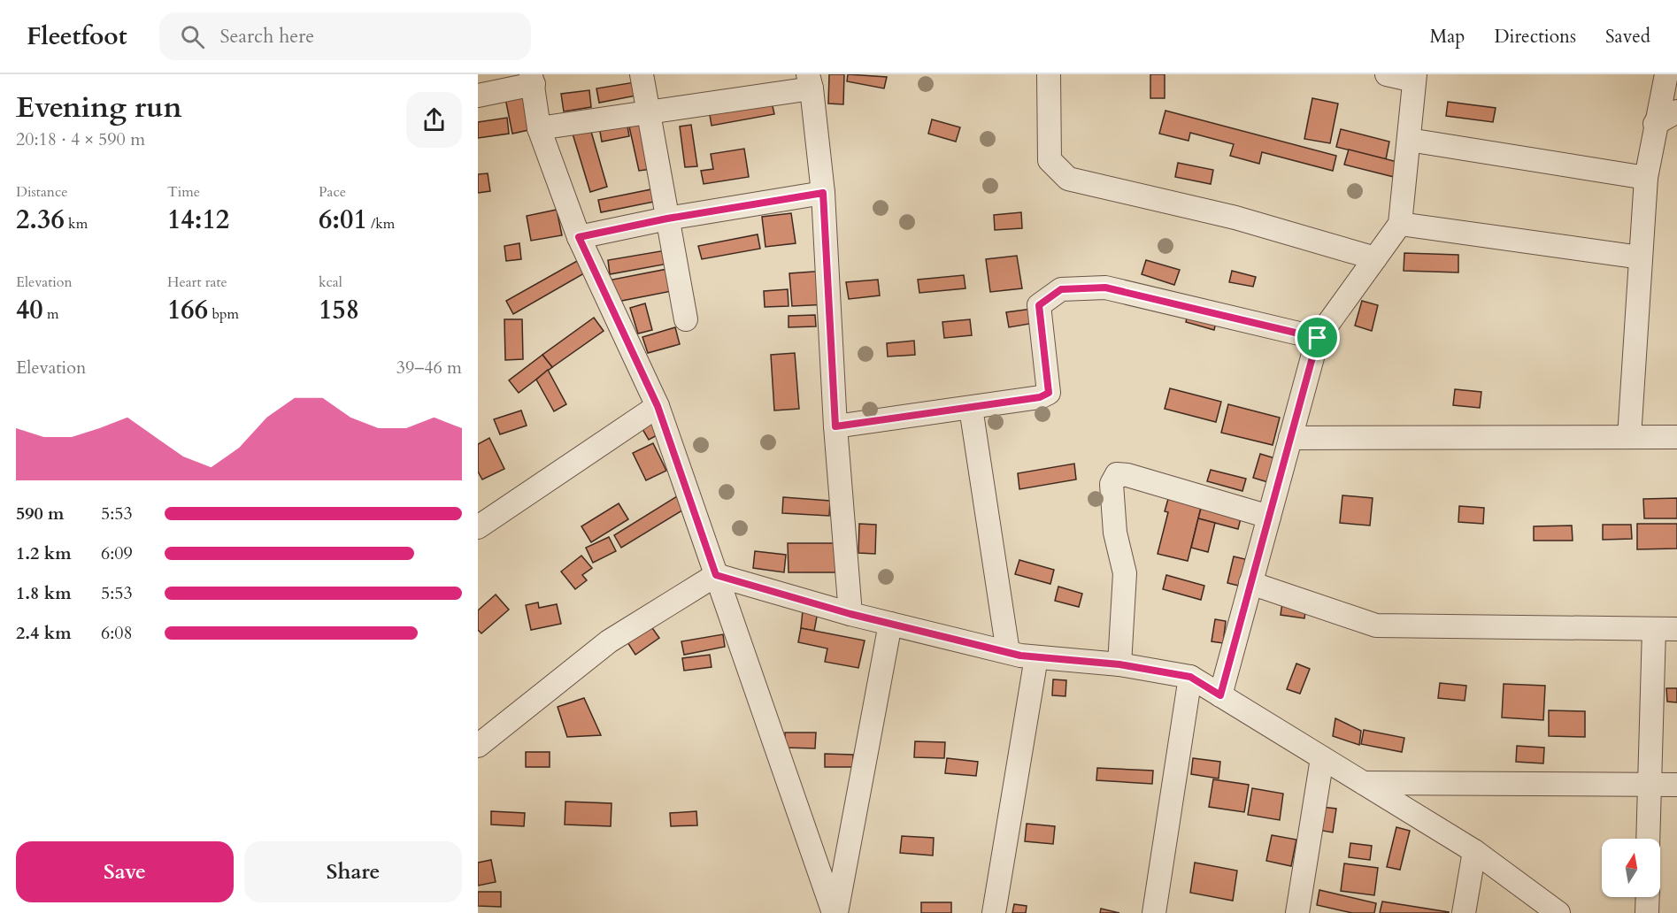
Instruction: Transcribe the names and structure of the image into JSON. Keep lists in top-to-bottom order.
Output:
{
  "north": "top",
  "page": {
    "header": "Fleetfoot",
    "search": "Search here",
    "nav": ["Map", "Directions", "Saved"],
    "heading": ["Evening run", "20:18 · 4 × 590 m"],
    "stats": [
      ["Distance", "2.36 km"],
      ["Time", "14:12"],
      ["Pace", "6:01 /km"],
      ["Elevation", "40 m"],
      ["Heart rate", "166 bpm"],
      ["kcal", "158"]
    ],
    "chart": ["Elevation", "39–46 m"],
    "list": [
      {
        "name": "590 m",
        "note": "5:53"
      },
      {
        "name": "1.2 km",
        "note": "6:09"
      },
      {
        "name": "1.8 km",
        "note": "5:53"
      },
      {
        "name": "2.4 km",
        "note": "6:08"
      }
    ],
    "buttons": ["Save", "Share"]
  }
}
